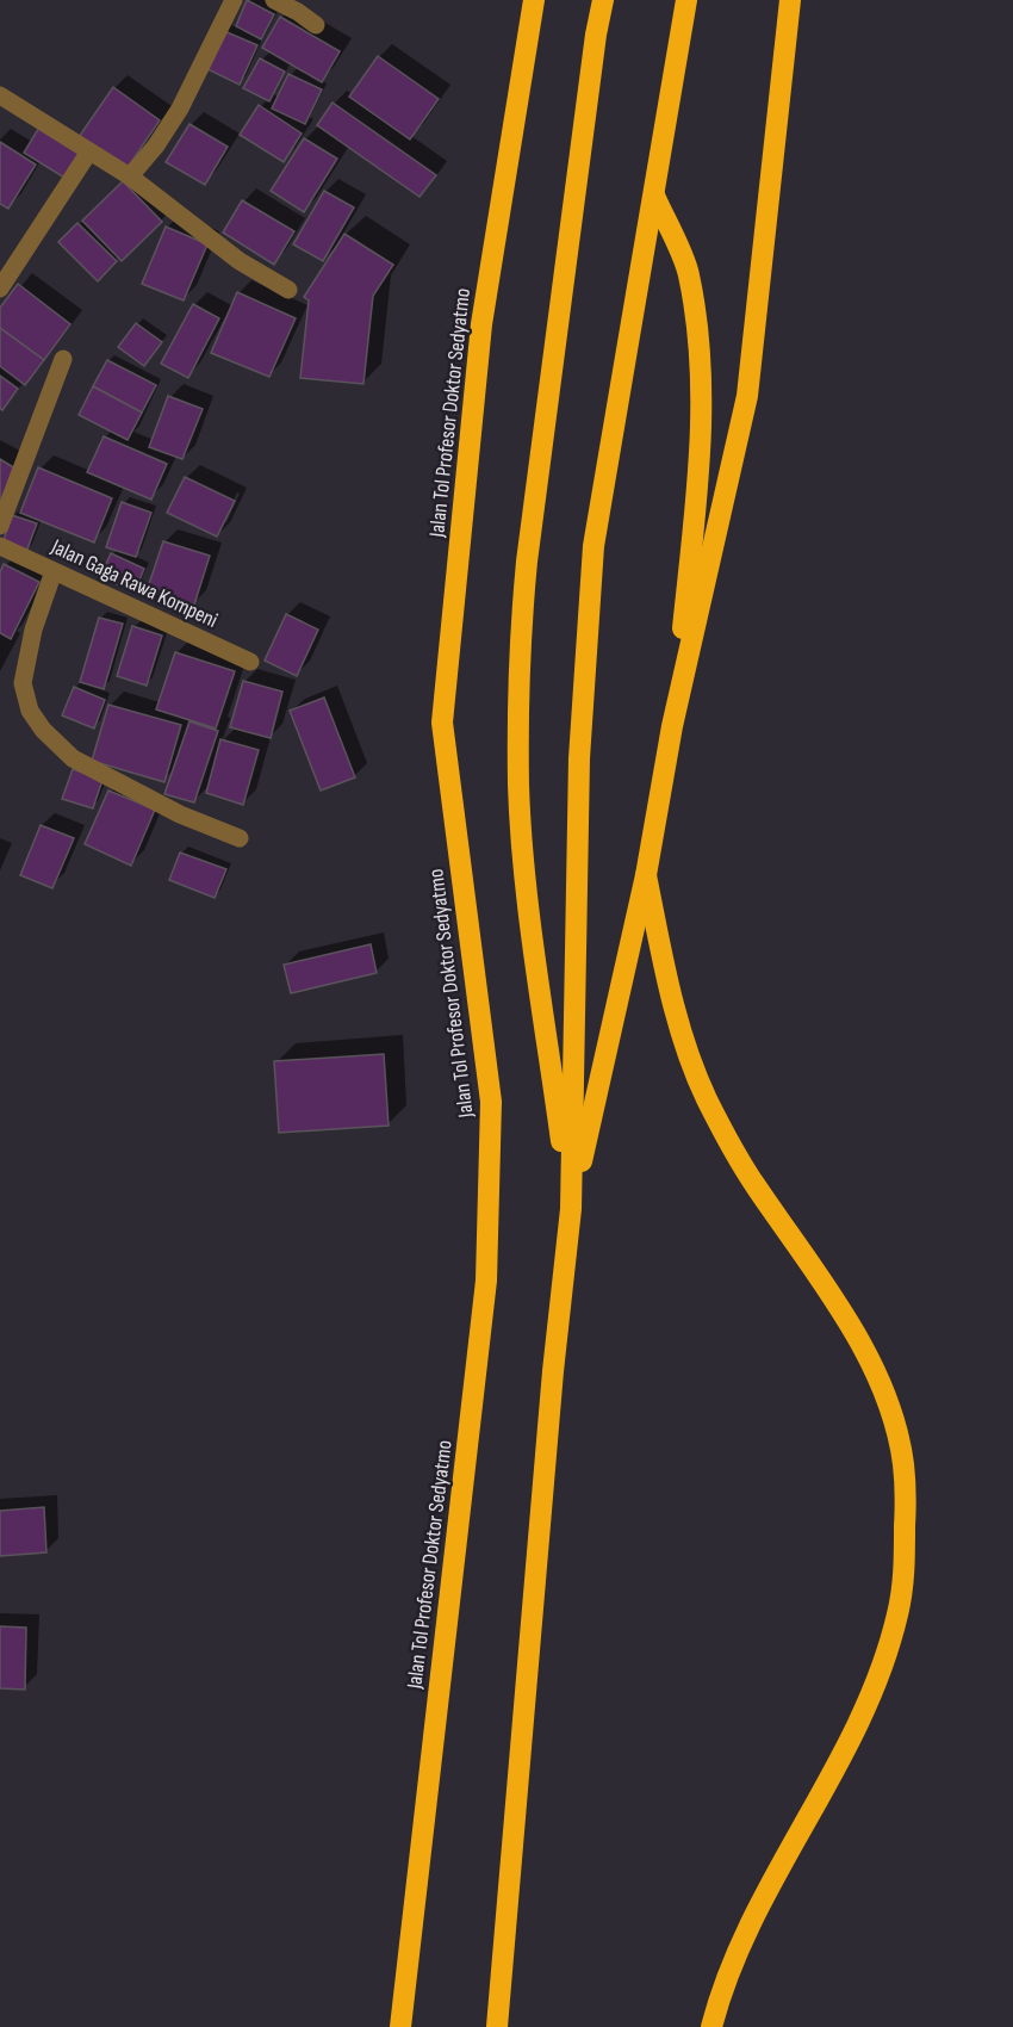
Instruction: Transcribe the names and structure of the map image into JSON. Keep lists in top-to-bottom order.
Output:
{
  "streets": {
    "highway": ["Jalan Tol Profesor Doktor Sedyatmo"],
    "street": ["Jalan Gaga Rawa Kompeni"]
  }
}
